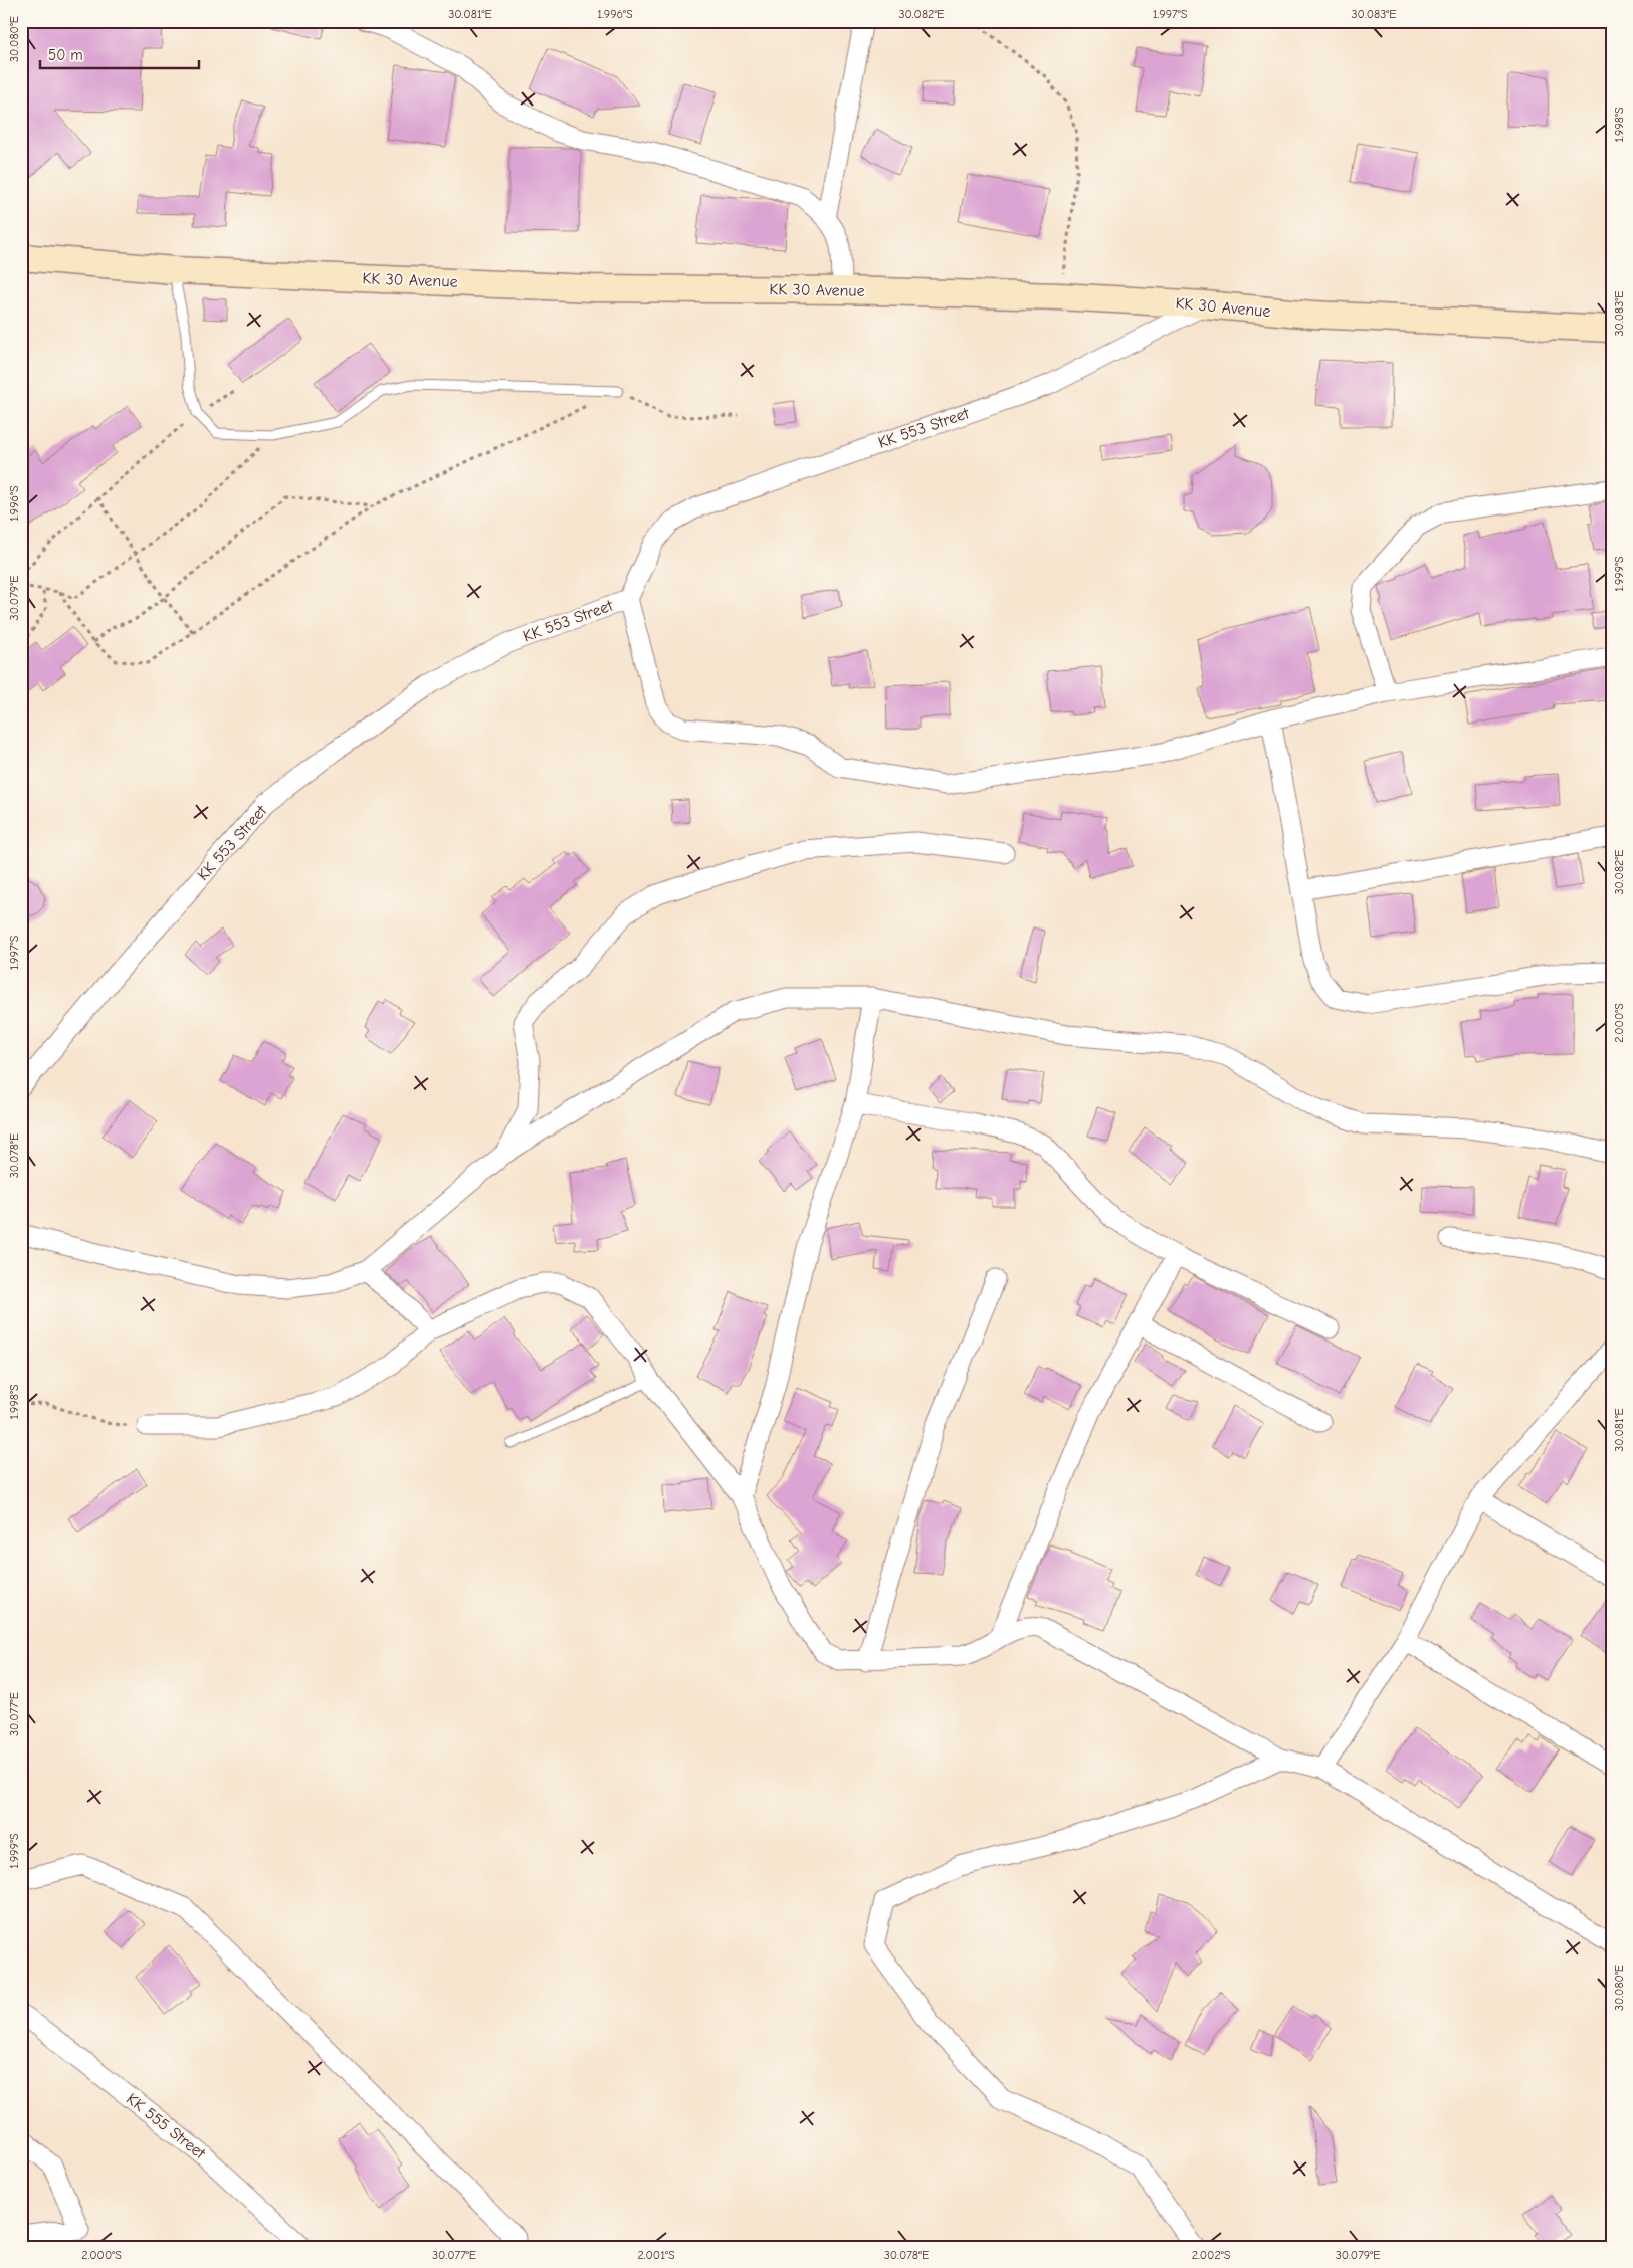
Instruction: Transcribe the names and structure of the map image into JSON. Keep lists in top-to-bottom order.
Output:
{
  "streets": {
    "main road": ["KK 30 Avenue"],
    "street": ["KK 553 Street", "KK 555 Street"]
  },
  "crossings": [
    ["KK 30 Avenue", "KK 553 Street"]
  ],
  "scale_bar": "50 m",
  "coordinates": [
    "30.081°E",
    "1.996°S",
    "30.082°E",
    "1.997°S",
    "30.083°E",
    "30.080°E",
    "1.998°S",
    "1.999°S",
    "30.079°E",
    "2.000°S",
    "30.078°E",
    "30.077°E",
    "2.001°S",
    "2.002°S"
  ]
}
